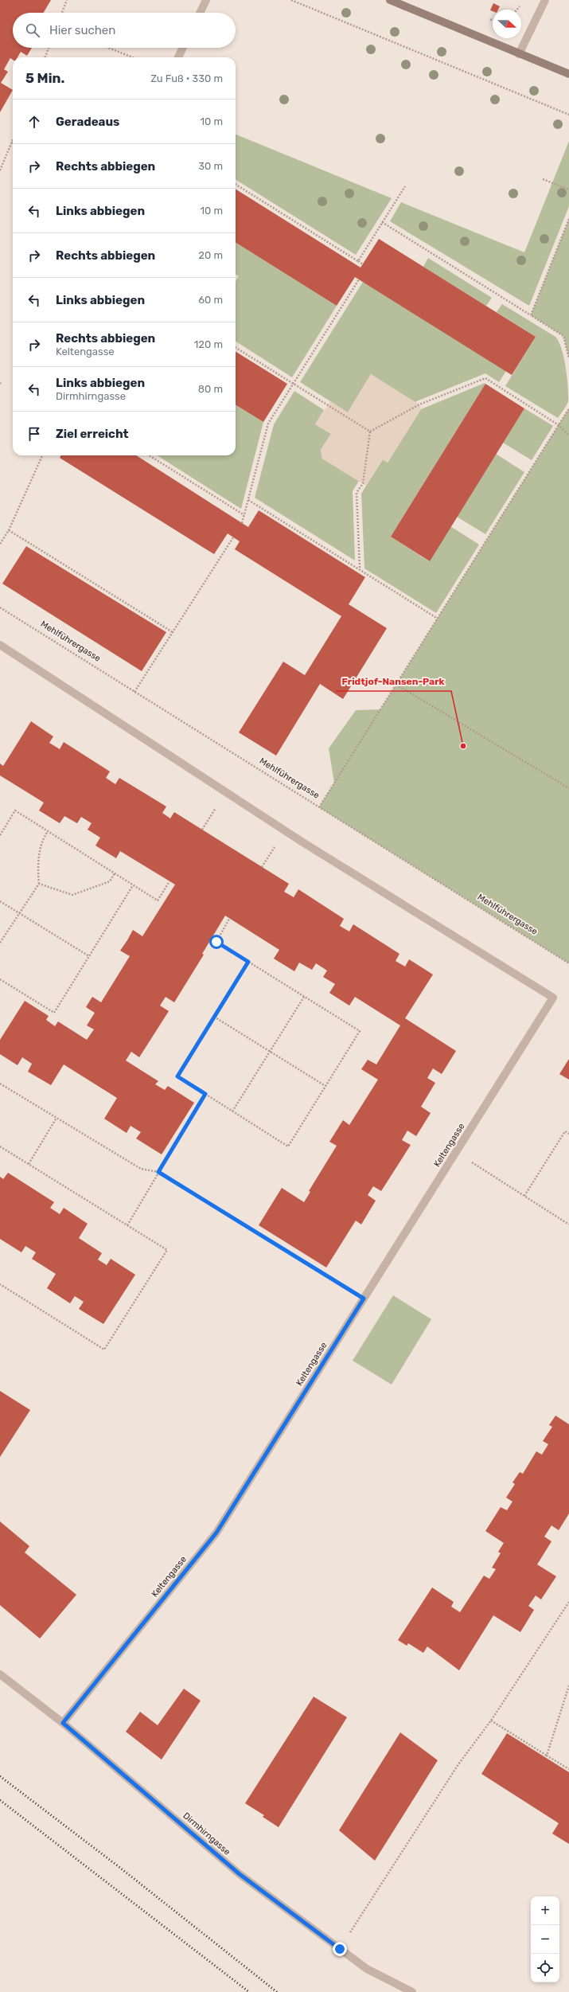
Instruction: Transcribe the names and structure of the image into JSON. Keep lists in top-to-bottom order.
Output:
{
  "streets": {
    "street": ["Keltengasse", "Dirmhirngasse"],
    "path": ["Mehlführergasse"]
  },
  "crossings": [
    ["Keltengasse", "Dirmhirngasse"]
  ],
  "places": ["Fridtjof-Nansen-Park"],
  "north": "right",
  "page": {
    "search": "Hier suchen",
    "heading": ["5 Min.", "Zu Fuß · 330 m"],
    "list": [
      ["Geradeaus", "10 m"],
      ["Rechts abbiegen", "30 m"],
      ["Links abbiegen", "10 m"],
      ["Rechts abbiegen", "20 m"],
      ["Links abbiegen", "60 m"],
      ["Rechts abbiegen", "Keltengasse", "120 m"],
      ["Links abbiegen", "Dirmhirngasse", "80 m"],
      "Ziel erreicht"
    ],
    "map_buttons": ["+", "−"]
  }
}
